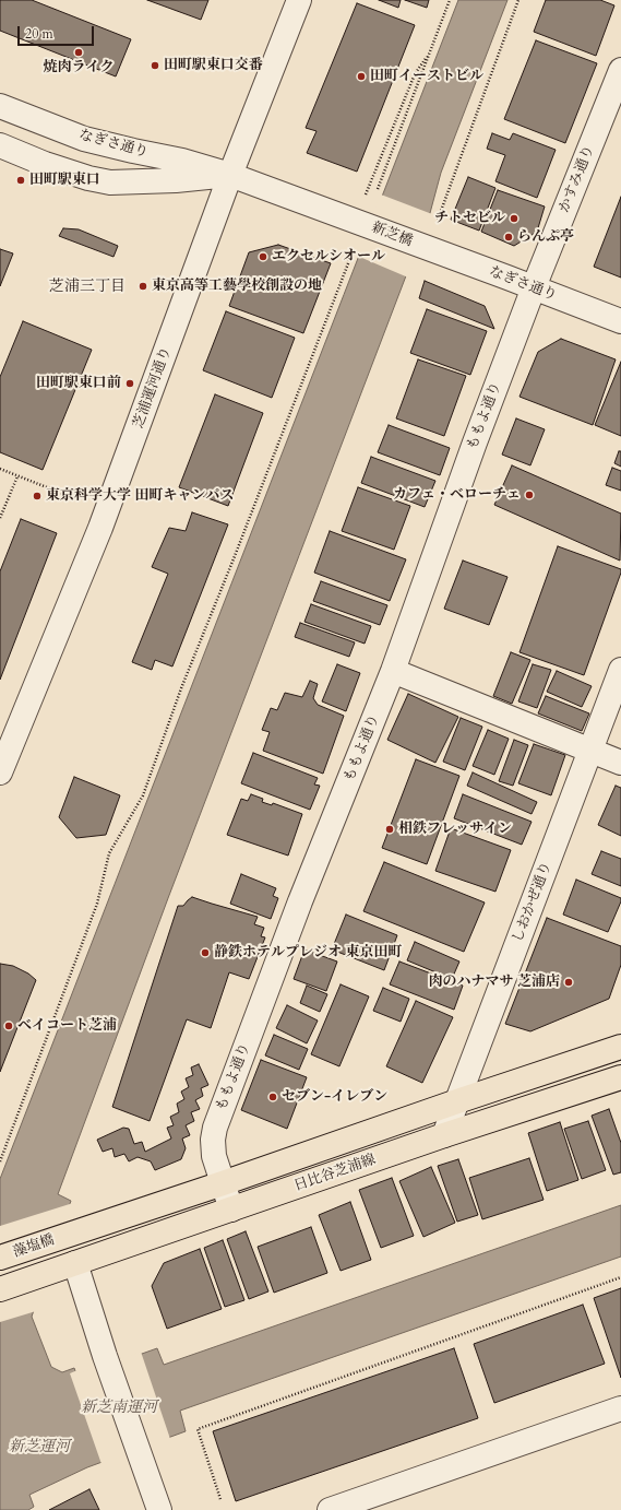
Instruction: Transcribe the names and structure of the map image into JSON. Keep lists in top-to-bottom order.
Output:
{
  "streets": {
    "main road": ["日比谷芝浦線", "藻塩橋"],
    "street": [
      "なぎさ通り",
      "かすみ通り",
      "新芝橋",
      "芝浦運河通り",
      "ももよ通り",
      "しおかぜ通り"
    ]
  },
  "crossings": [
    ["なぎさ通り", "かすみ通り"],
    ["なぎさ通り", "新芝橋"],
    ["なぎさ通り", "芝浦運河通り"],
    ["なぎさ通り", "ももよ通り"],
    ["かすみ通り", "ももよ通り"],
    ["ももよ通り", "日比谷芝浦線"],
    ["しおかぜ通り", "日比谷芝浦線"],
    ["日比谷芝浦線", "藻塩橋"]
  ],
  "districts": ["芝浦三丁目"],
  "water": ["新芝南運河", "新芝運河"],
  "places": [
    "焼肉ライク",
    "田町駅東口交番",
    "田町イーストビル",
    "田町駅東口",
    "チトセビル",
    "らんぷ亭",
    "エクセルシオール",
    "東京高等工藝學校創設の地",
    "田町駅東口前",
    "カフェ・ベローチェ",
    "東京科学大学 田町キャンパス",
    "相鉄フレッサイン",
    "静鉄ホテルプレジオ 東京田町",
    "肉のハナマサ 芝浦店",
    "ベイコート芝浦",
    "セブン-イレブン"
  ],
  "scale_bar": "20 m"
}
